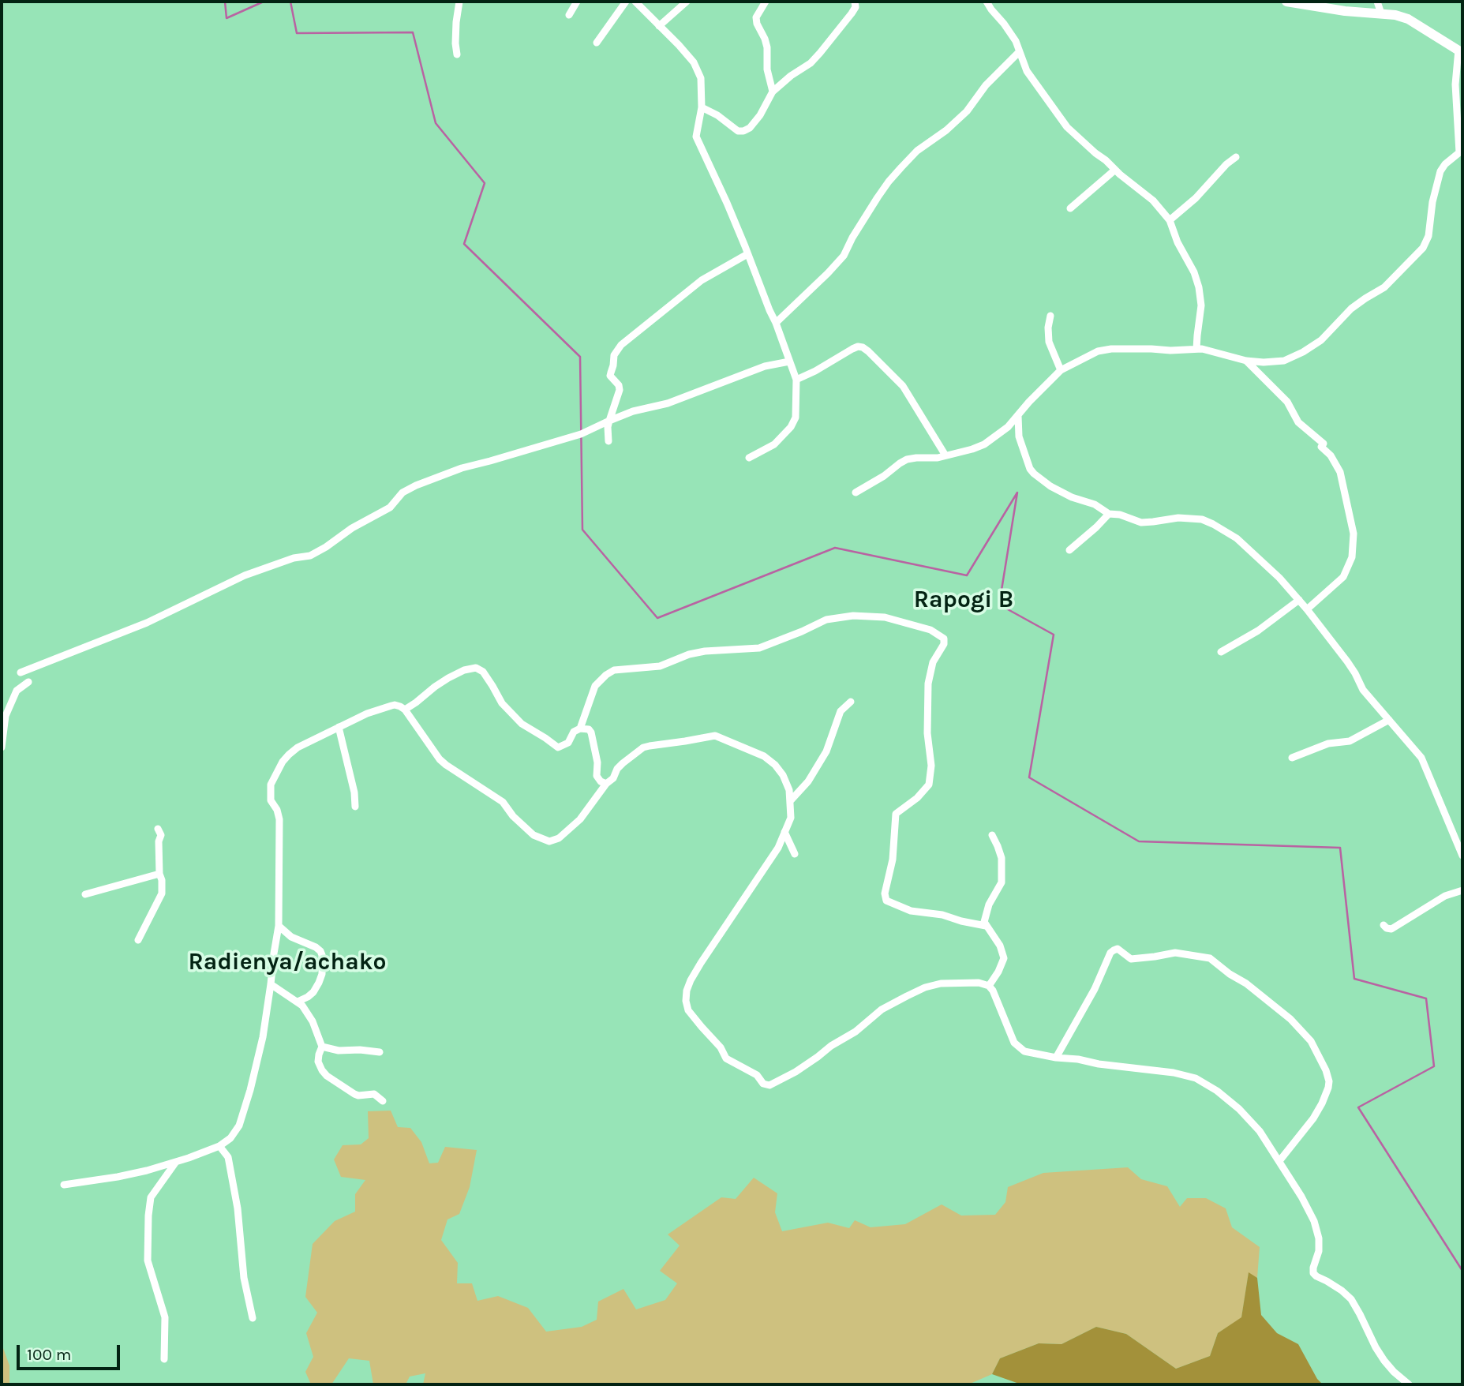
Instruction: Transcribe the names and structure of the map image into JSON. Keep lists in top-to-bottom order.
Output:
{
  "districts": ["Rapogi B", "Radienya/achako"],
  "scale_bar": "100 m"
}
